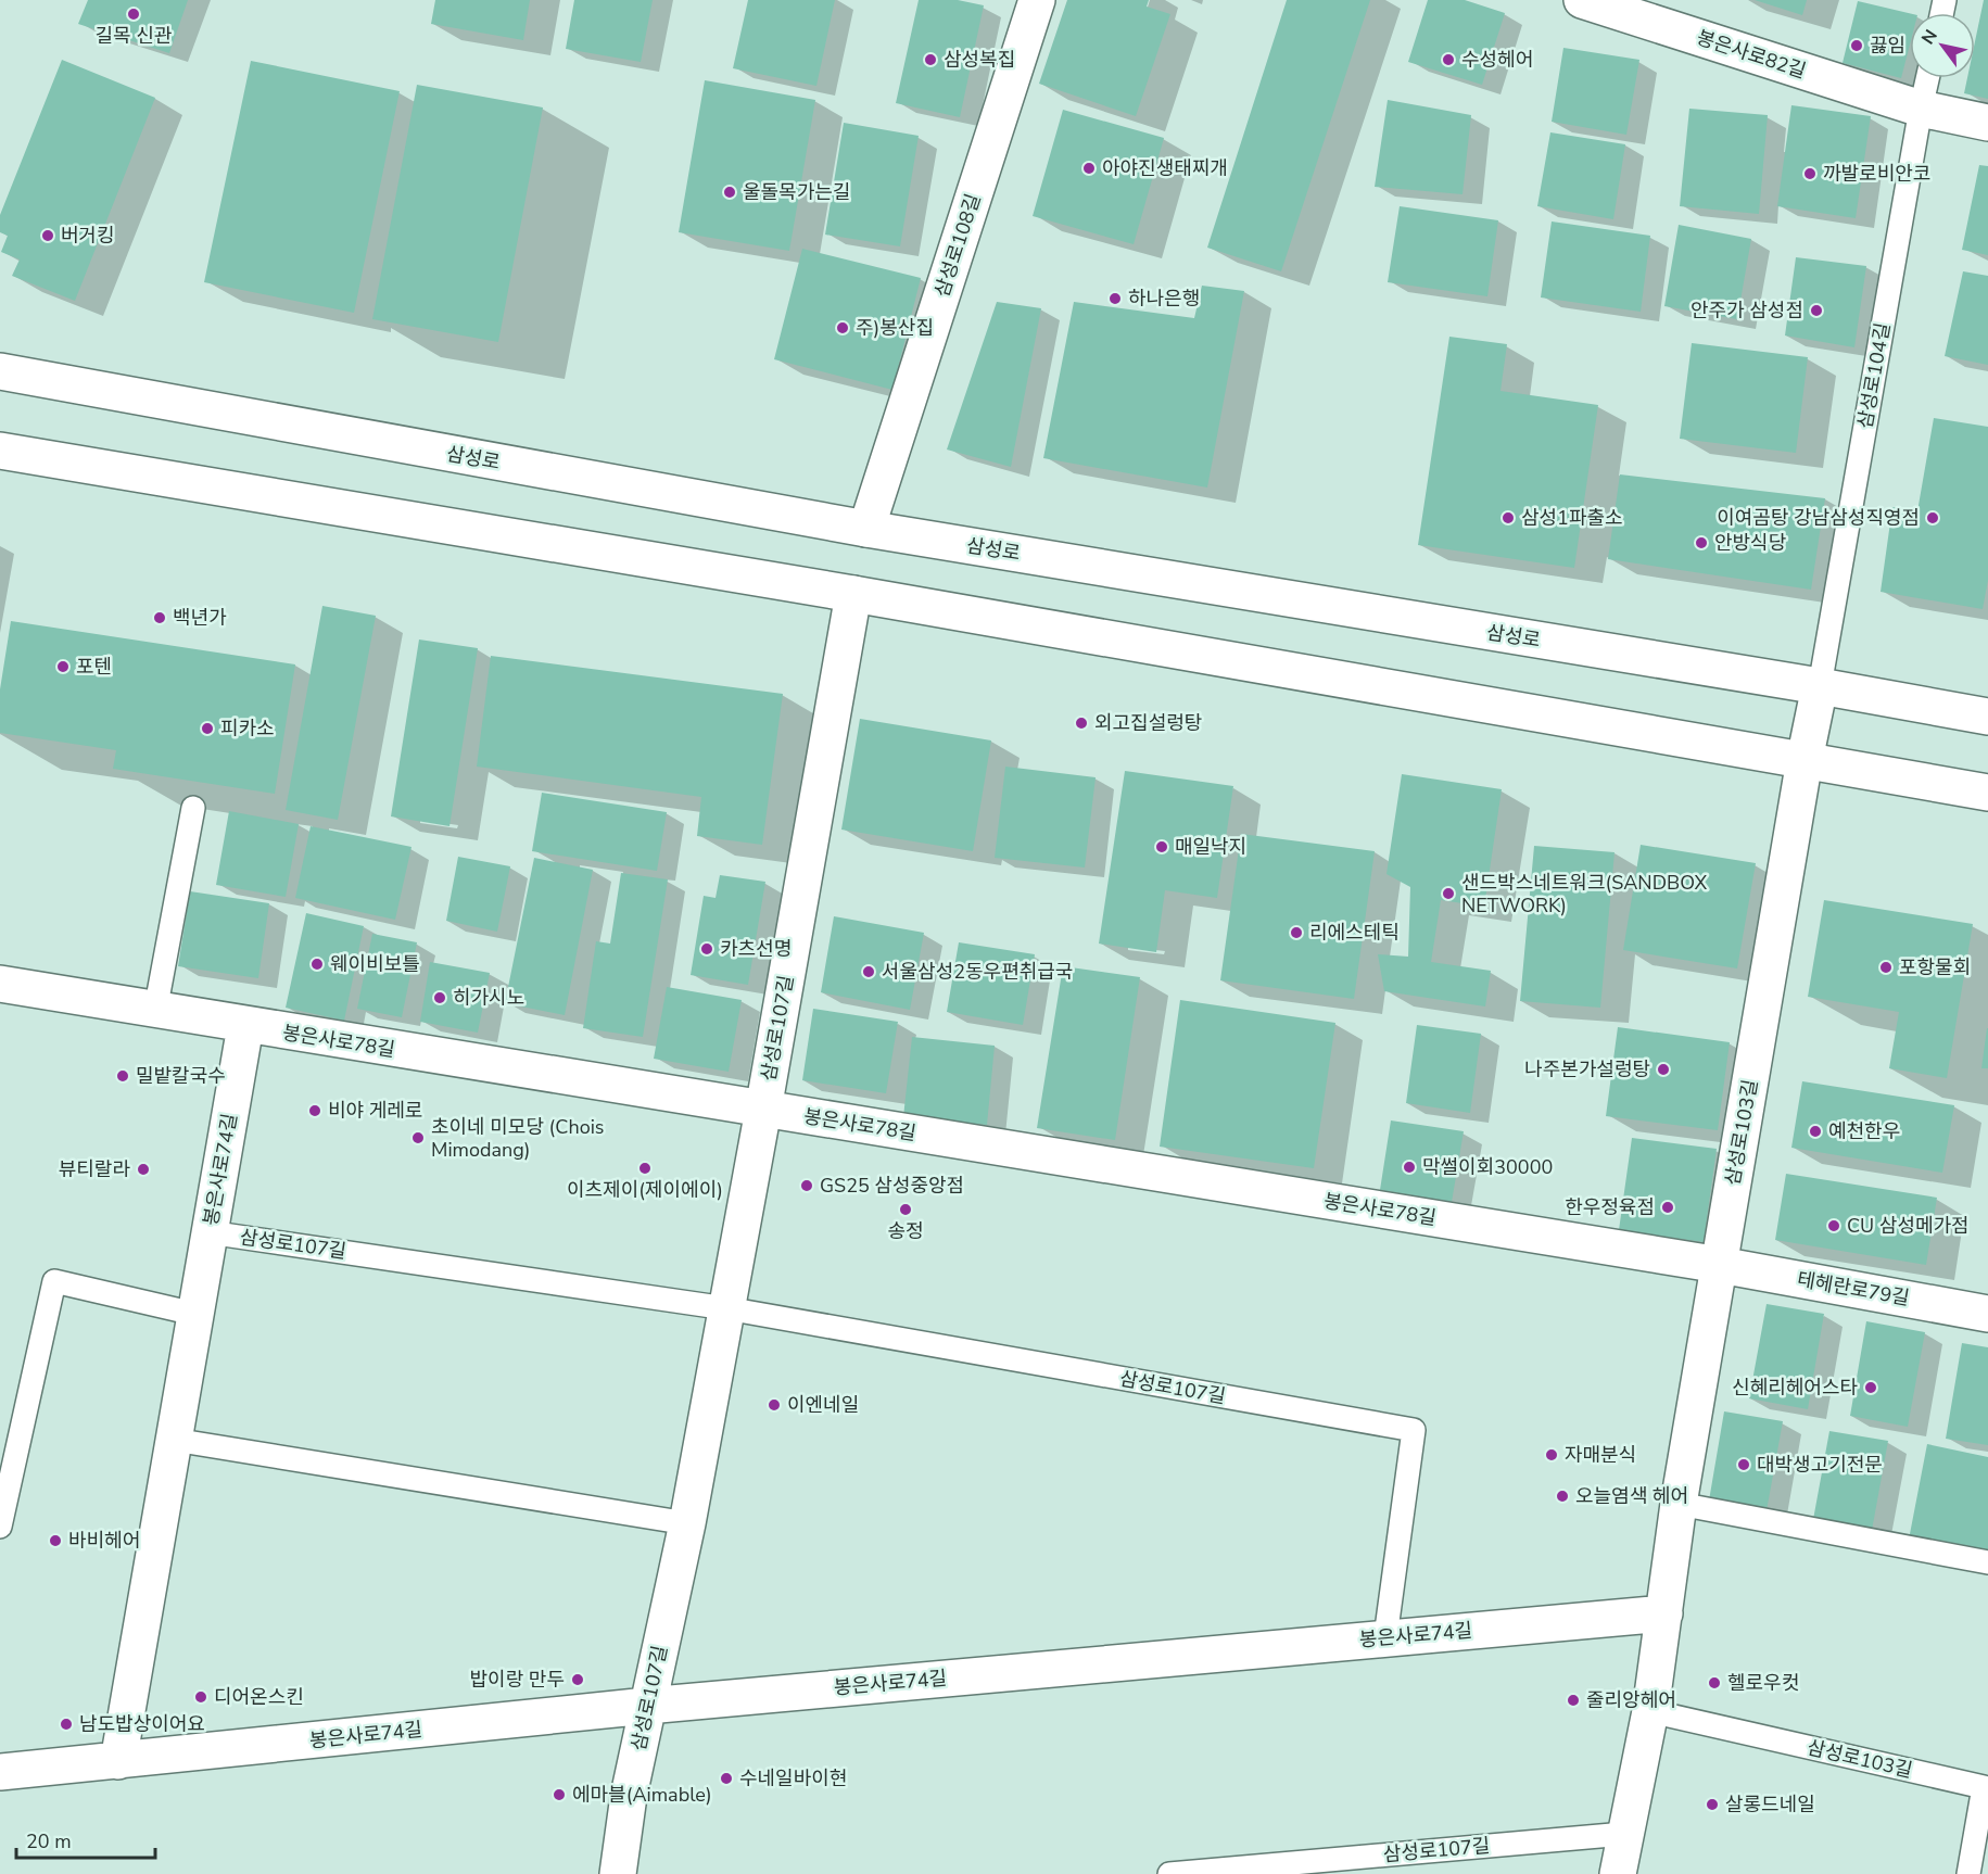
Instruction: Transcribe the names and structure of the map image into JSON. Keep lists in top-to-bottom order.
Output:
{
  "streets": {
    "street": [
      "봉은사로82길",
      "삼성로108길",
      "삼성로",
      "삼성로107길",
      "봉은사로78길",
      "삼성로103길",
      "봉은사로74길",
      "테헤란로79길"
    ],
    "lane": ["삼성로104길"]
  },
  "crossings": [
    ["봉은사로82길", "삼성로104길"],
    ["삼성로108길", "삼성로"],
    ["삼성로104길", "삼성로"],
    ["삼성로104길", "삼성로103길"],
    ["삼성로", "삼성로103길"],
    ["삼성로107길", "봉은사로78길"],
    ["삼성로107길", "삼성로103길"],
    ["삼성로107길", "봉은사로74길"],
    ["봉은사로78길", "삼성로103길"],
    ["봉은사로78길", "봉은사로74길"],
    ["봉은사로78길", "테헤란로79길"],
    ["삼성로103길", "봉은사로74길"],
    ["삼성로103길", "테헤란로79길"]
  ],
  "places": [
    "길목 신관",
    "끓임",
    "삼성복집",
    "수성헤어",
    "아야진생태찌개",
    "까발로비안코",
    "울돌목가는길",
    "버거킹",
    "하나은행",
    "안주가 삼성점",
    "주)봉산집",
    "삼성1파출소",
    "이여곰탕 강남삼성직영점",
    "안방식당",
    "백년가",
    "포텐",
    "외고집설렁탕",
    "피카소",
    "매일낙지",
    "샌드박스네트워크(SANDBOX NETWORK)",
    "리에스테틱",
    "카츠선명",
    "웨이비보틀",
    "포항물회",
    "서울삼성2동우편취급국",
    "히가시노",
    "나주본가설렁탕",
    "밀밭칼국수",
    "비야 게레로",
    "예천한우",
    "초이네 미모당 (Chois Mimodang)",
    "막썰이회30000",
    "이츠제이(제이에이)",
    "뷰티랄라",
    "GS25 삼성중앙점",
    "한우정육점",
    "송정",
    "CU 삼성메가점",
    "신혜리헤어스타",
    "이엔네일",
    "자매분식",
    "대박생고기전문",
    "오늘염색 헤어",
    "바비헤어",
    "밥이랑 만두",
    "헬로우컷",
    "디어온스킨",
    "줄리앙헤어",
    "남도밥상이어요",
    "수네일바이현",
    "에마블(Aimable)",
    "살롱드네일"
  ],
  "scale_bar": "20 m",
  "north": "top left"
}
